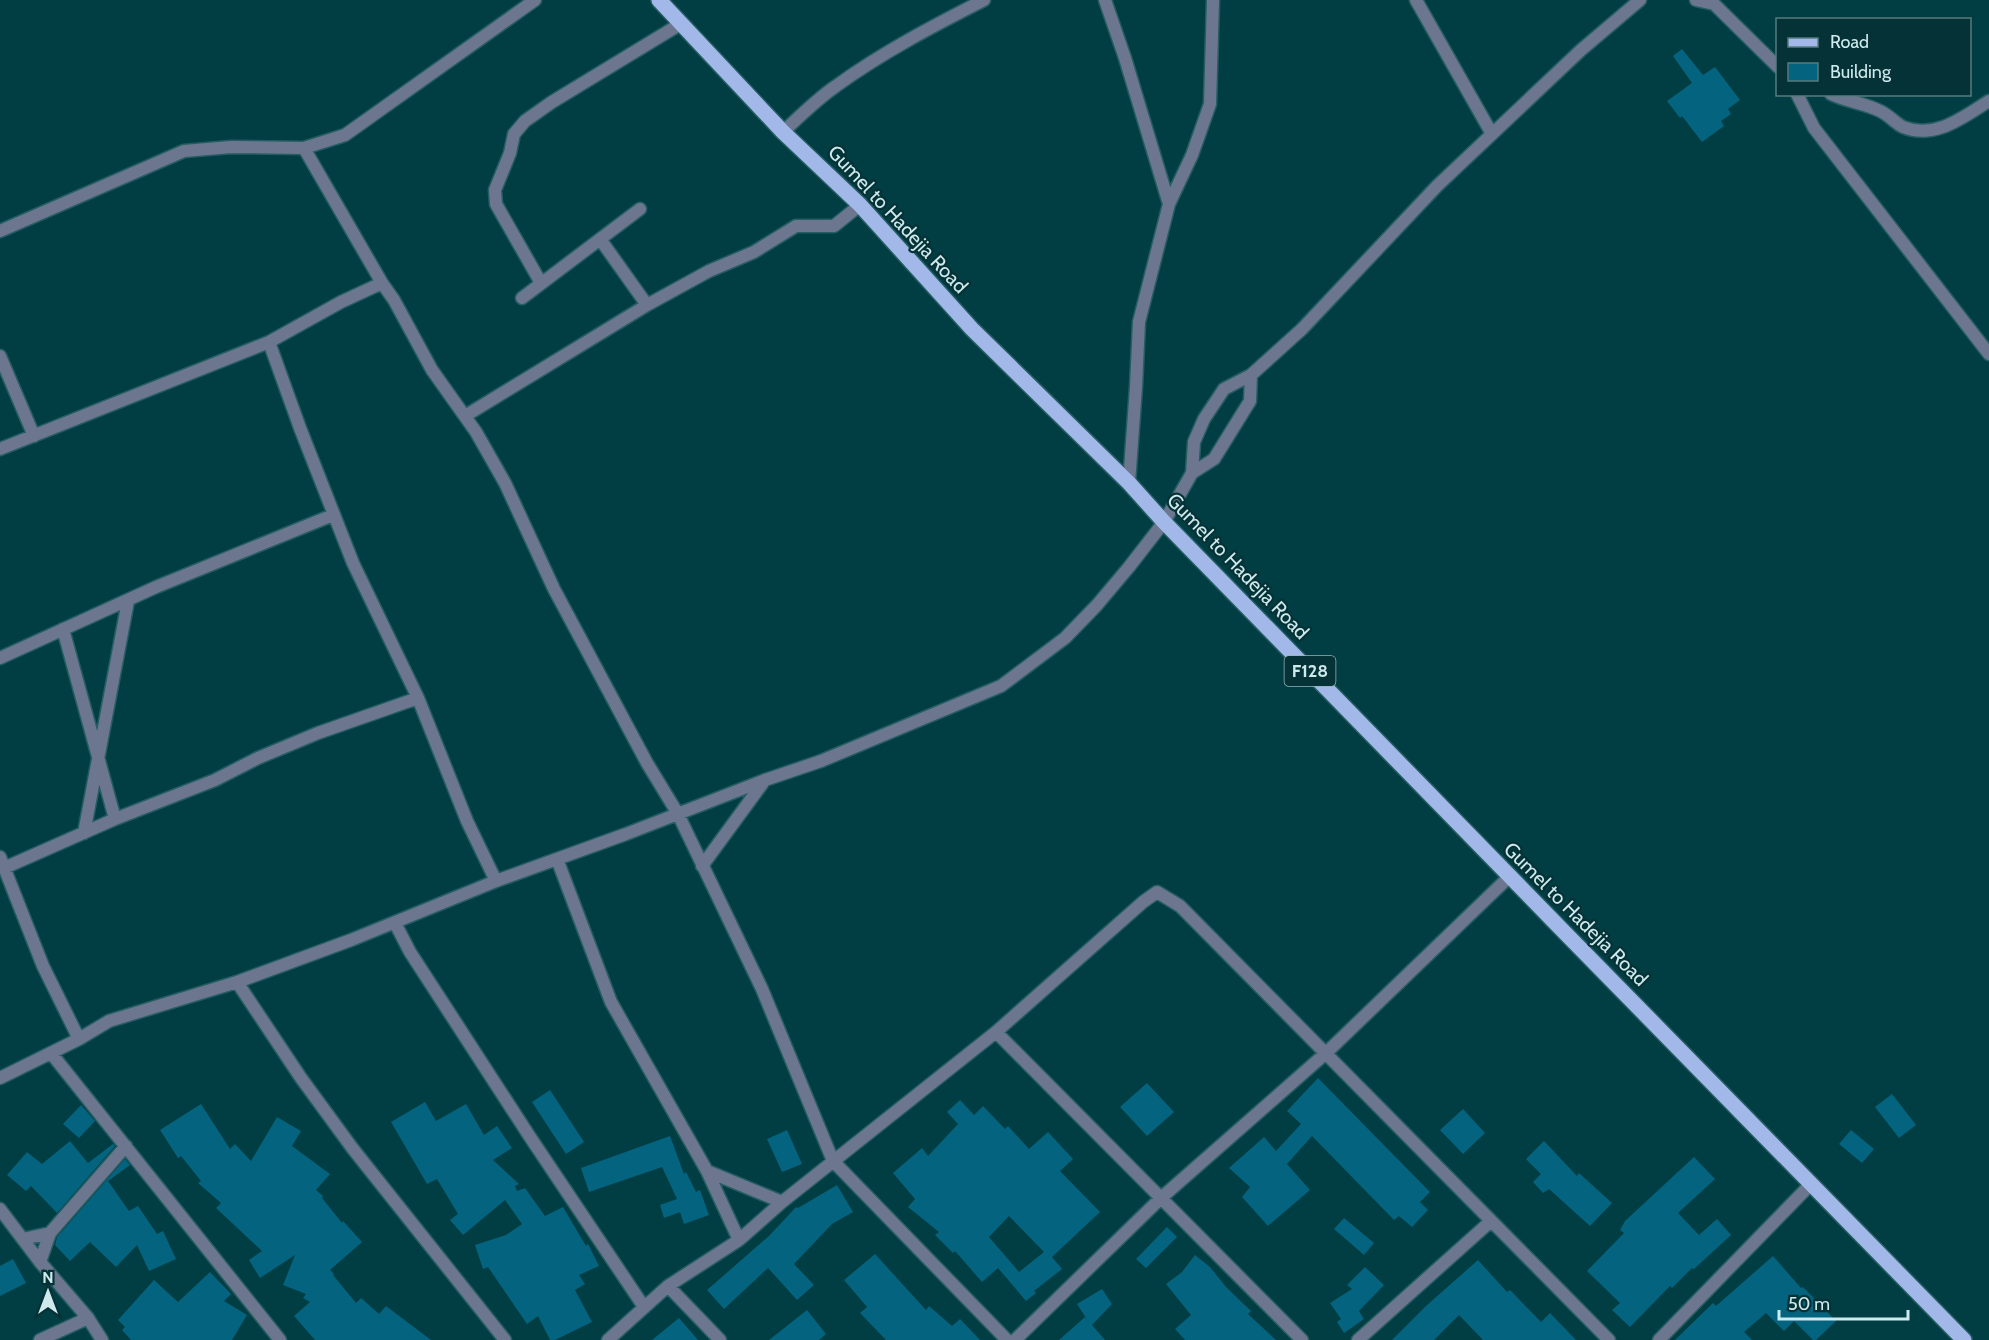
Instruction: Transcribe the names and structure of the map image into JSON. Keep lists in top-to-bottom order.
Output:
{
  "streets": {
    "main road": ["Gumel to Hadejia Road", "F128"]
  },
  "legend": ["Road", "Building"],
  "scale_bar": "50 m",
  "north": "top"
}
